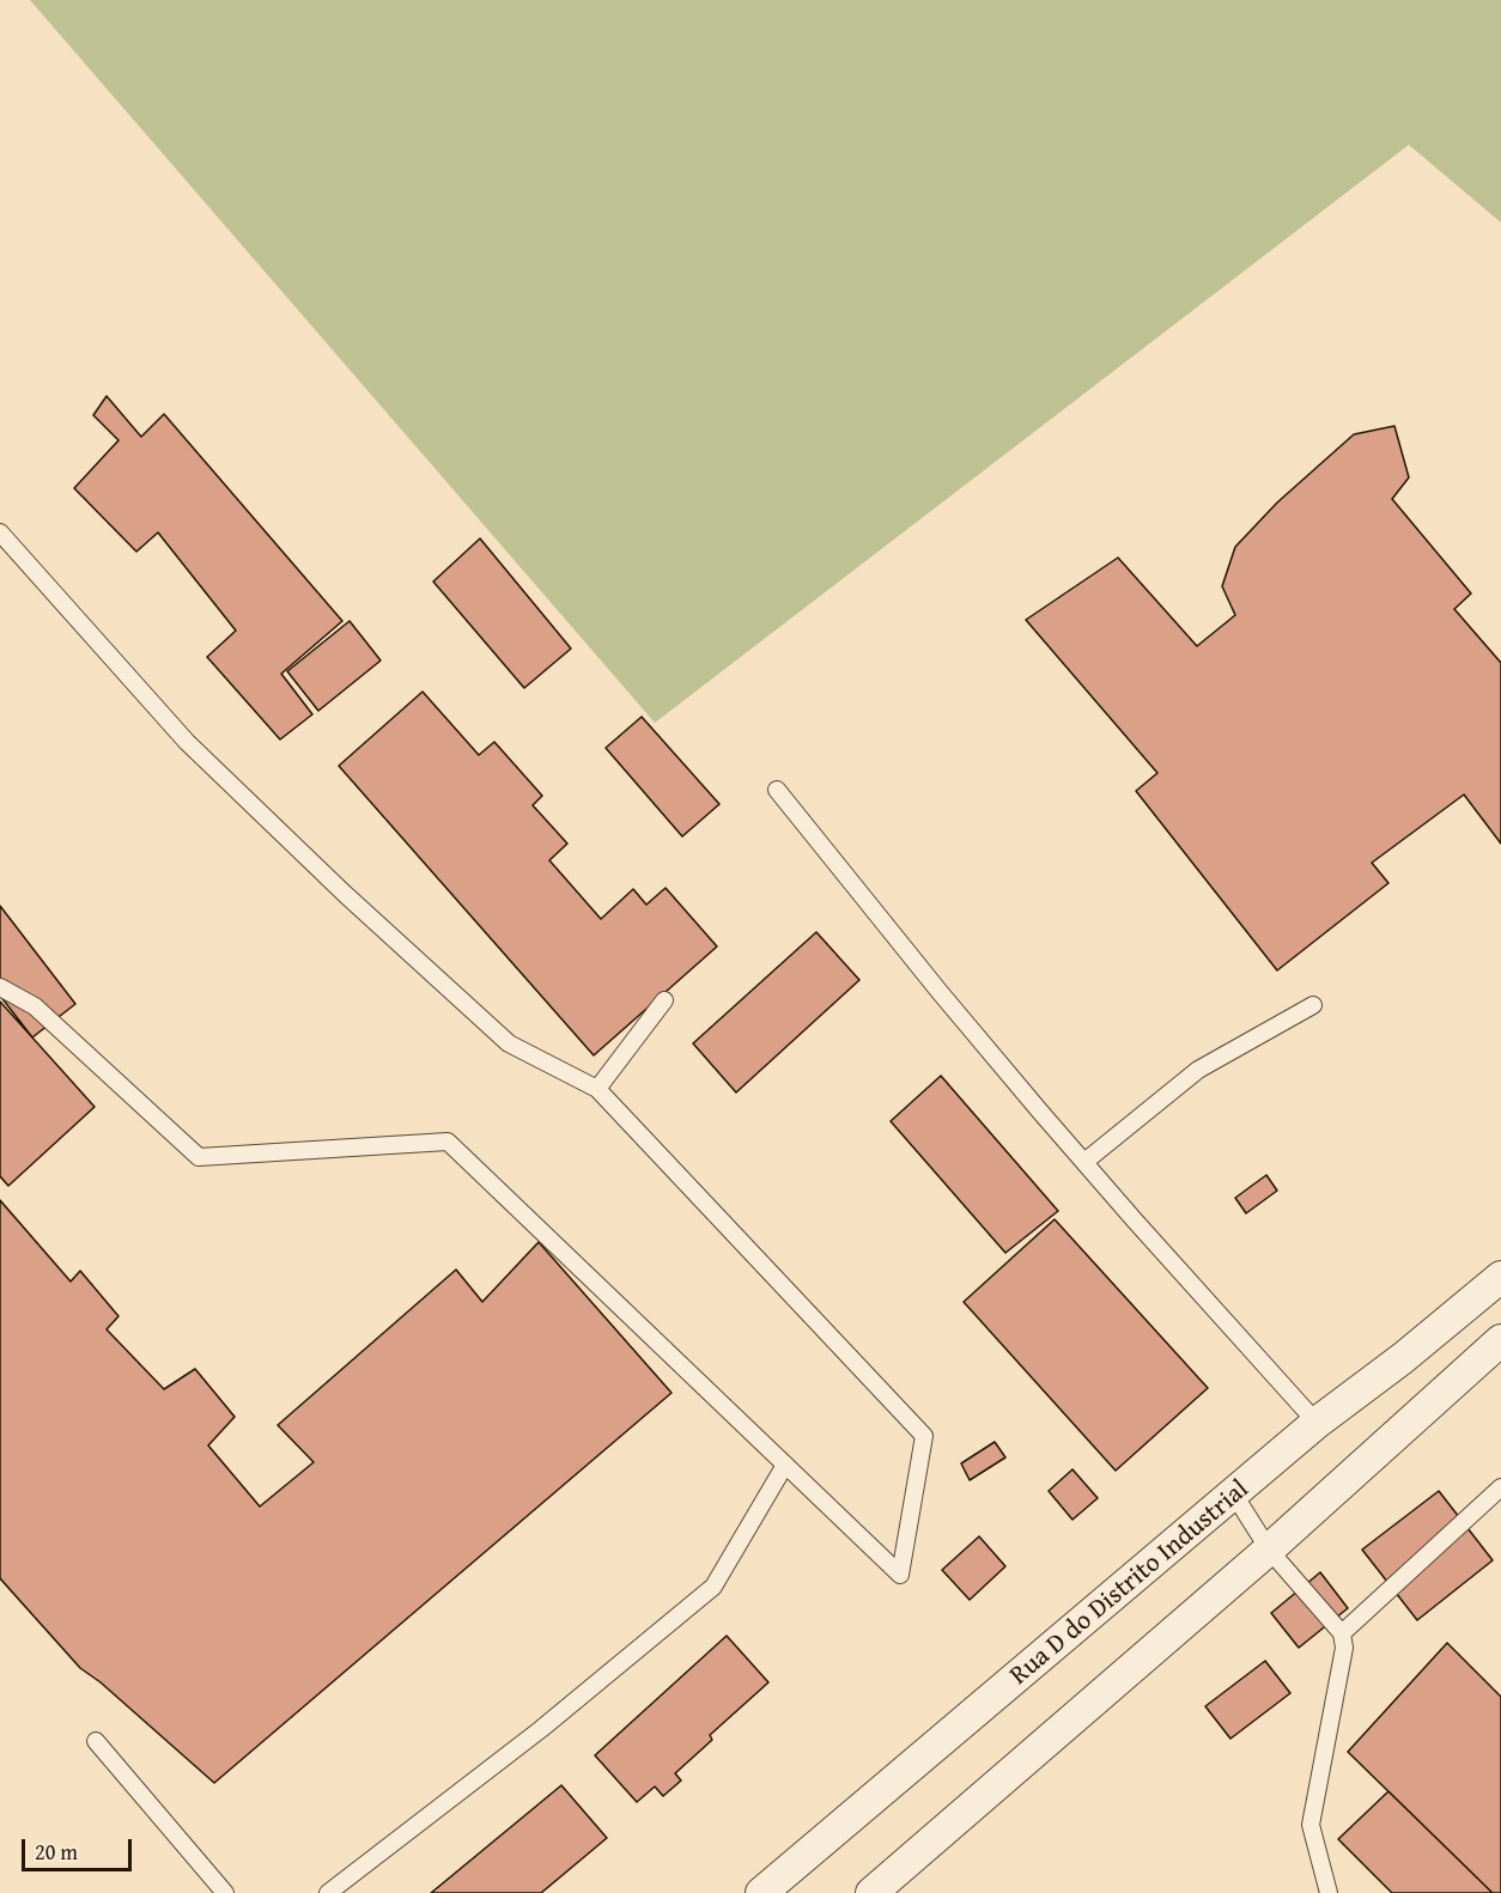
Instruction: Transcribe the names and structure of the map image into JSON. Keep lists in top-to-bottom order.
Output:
{
  "streets": {
    "street": ["Rua D do Distrito Industrial"]
  },
  "scale_bar": "20 m"
}
